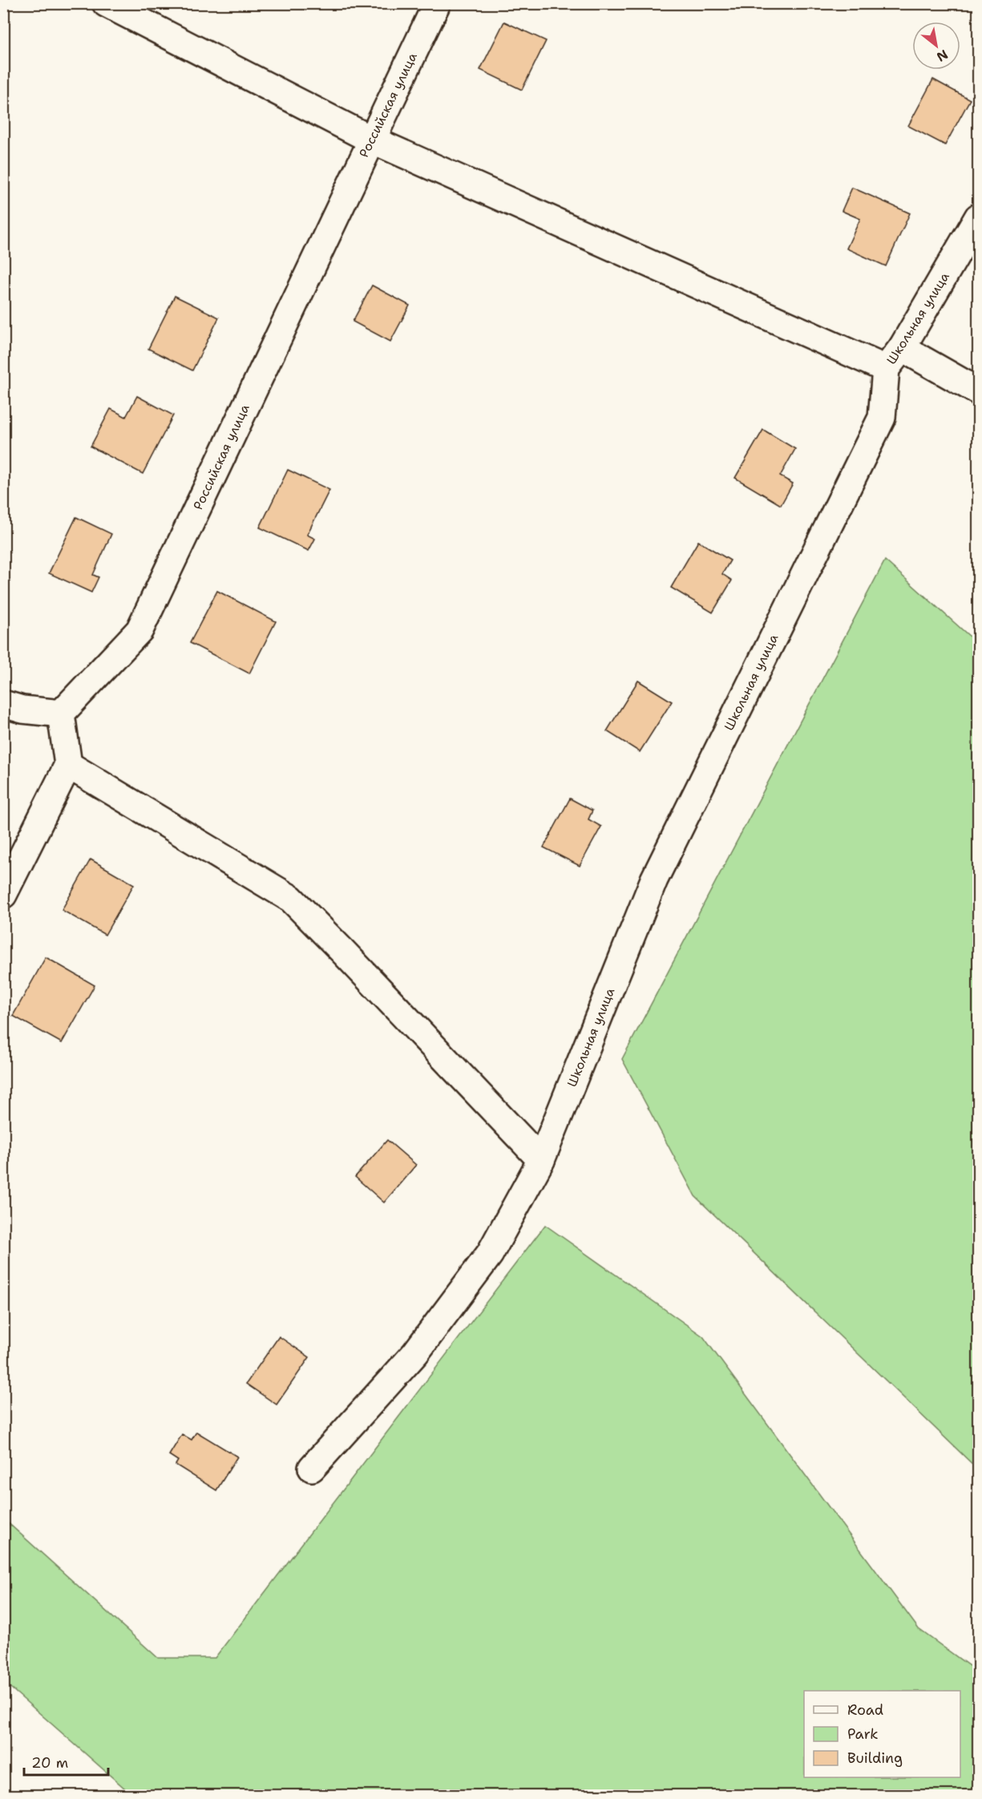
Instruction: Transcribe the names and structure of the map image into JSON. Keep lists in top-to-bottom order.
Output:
{
  "streets": {
    "street": ["Российская улица", "Школьная улица"]
  },
  "legend": ["Road", "Park", "Building"],
  "scale_bar": "20 m",
  "north": "bottom right"
}
